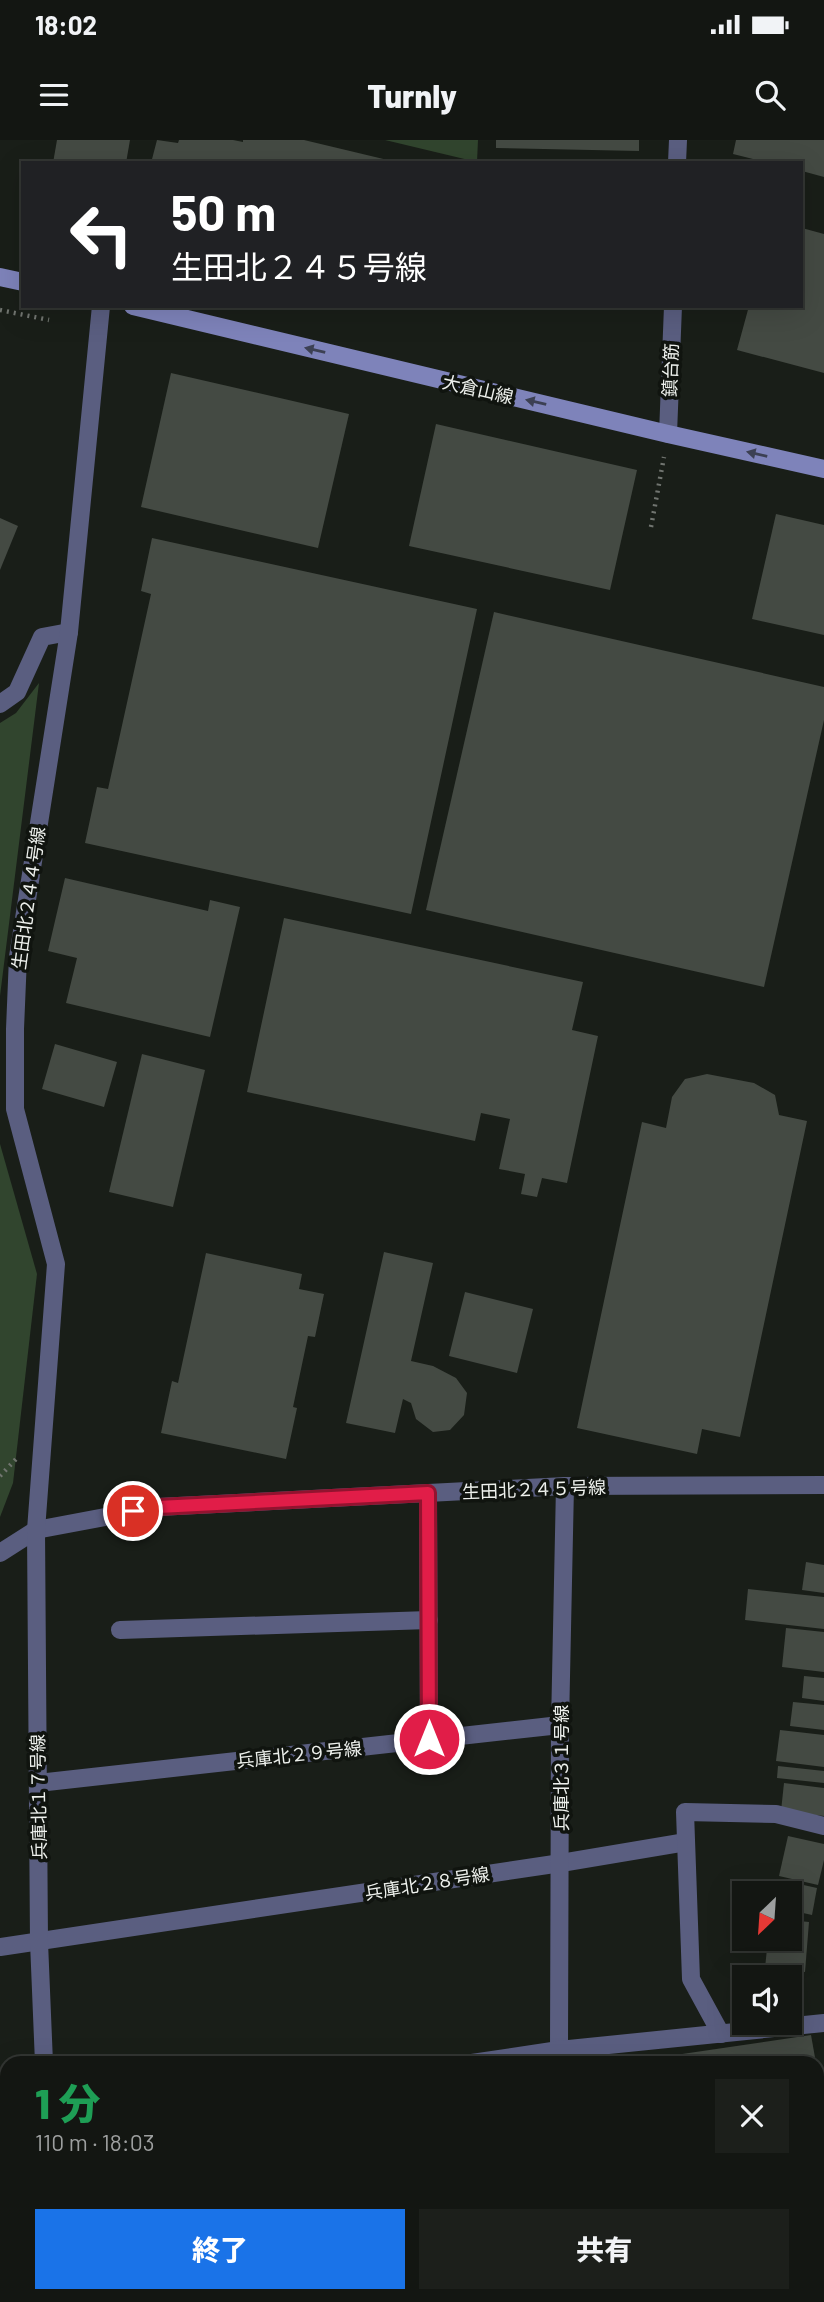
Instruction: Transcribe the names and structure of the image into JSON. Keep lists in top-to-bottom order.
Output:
{
  "streets": {
    "street": [
      "鎮台筋",
      "大倉山線",
      "生田北２４４号線",
      "生田北２４５号線",
      "兵庫北２９号線",
      "兵庫北３１号線",
      "兵庫北１７号線",
      "兵庫北２８号線"
    ]
  },
  "crossings": [
    ["鎮台筋", "大倉山線"],
    ["生田北２４４号線", "生田北２４５号線"],
    ["生田北２４４号線", "兵庫北１７号線"],
    ["生田北２４５号線", "兵庫北３１号線"],
    ["生田北２４５号線", "兵庫北１７号線"],
    ["兵庫北２９号線", "兵庫北３１号線"],
    ["兵庫北２９号線", "兵庫北１７号線"],
    ["兵庫北３１号線", "兵庫北２８号線"],
    ["兵庫北１７号線", "兵庫北２８号線"]
  ],
  "one_way": ["大倉山線"],
  "north": "bottom left",
  "page": {
    "status": "18:02",
    "header": "Turnly",
    "turn": ["50 m", "生田北２４５号線"],
    "heading": ["1 分", "110 m · 18:03"],
    "buttons": ["終了", "共有"]
  }
}
